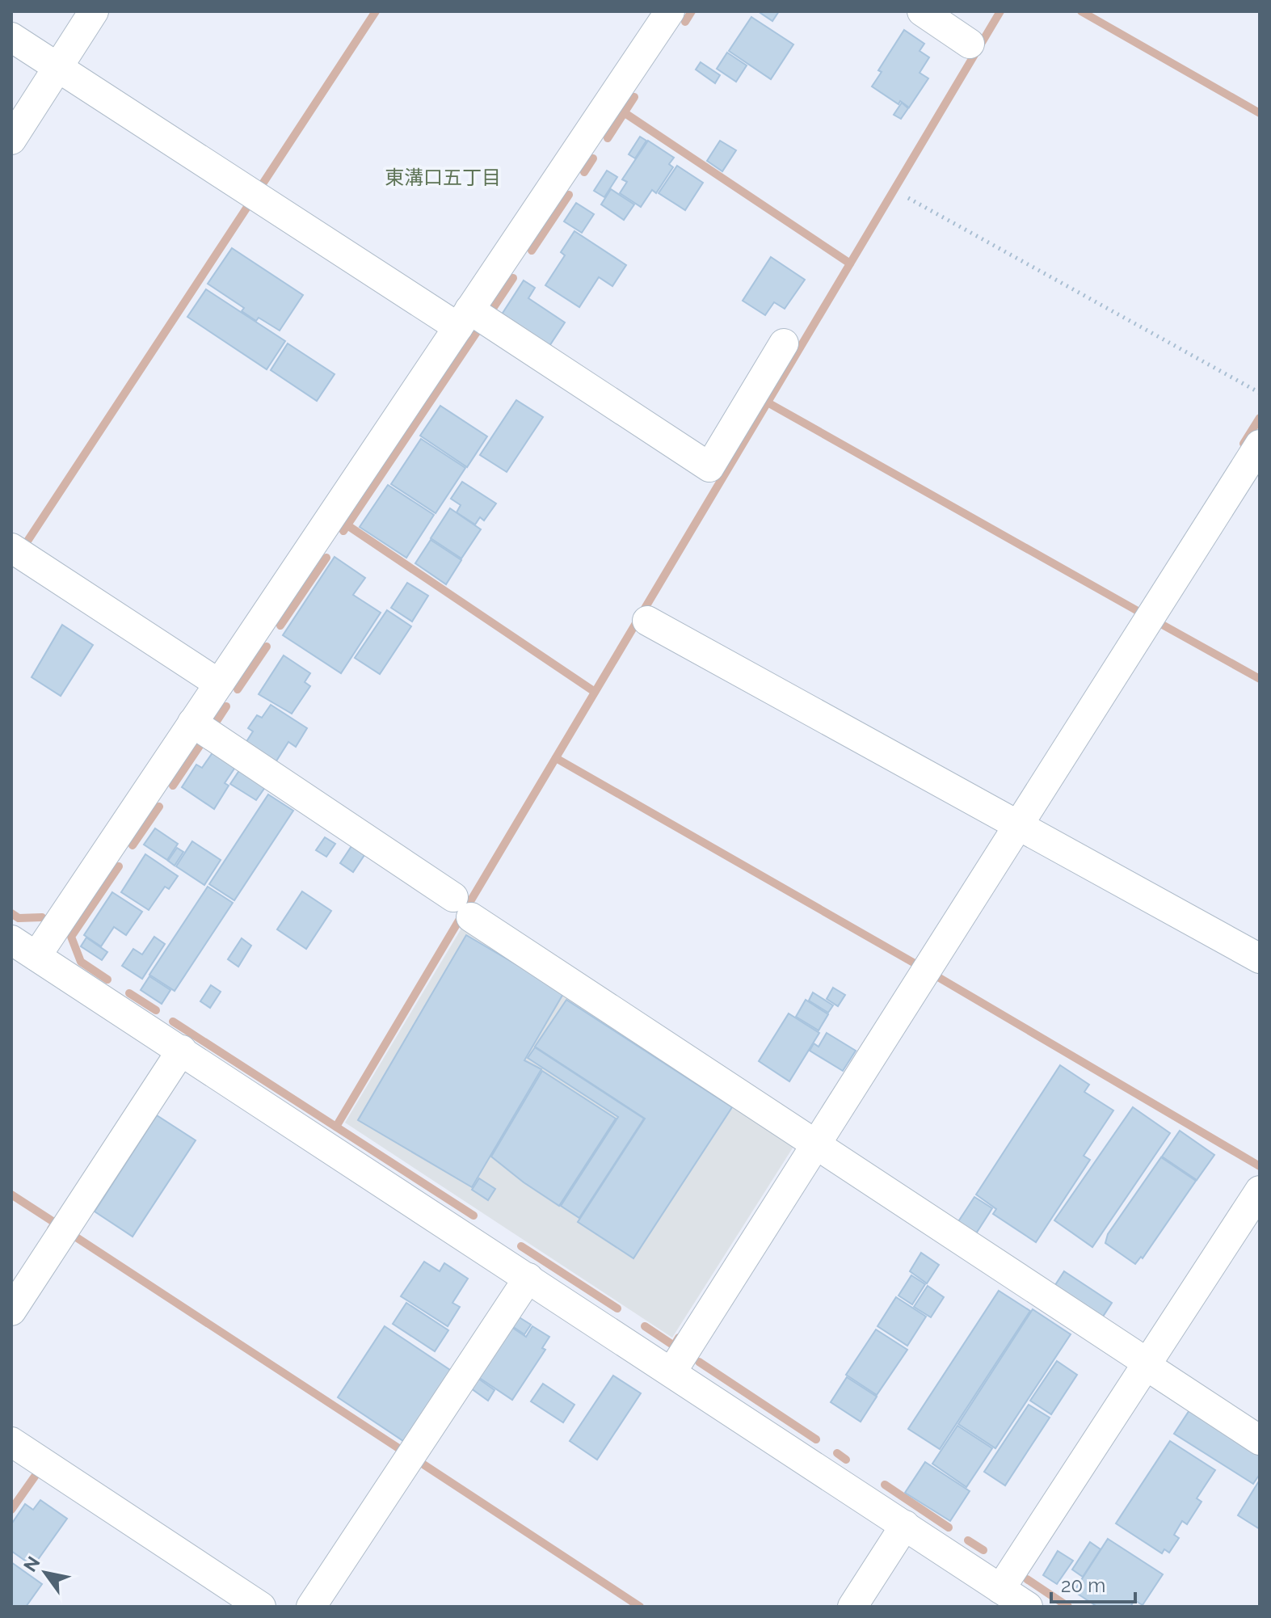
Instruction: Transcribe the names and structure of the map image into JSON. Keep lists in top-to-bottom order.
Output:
{
  "districts": ["東溝口五丁目"],
  "scale_bar": "20 m",
  "north": "top left"
}
